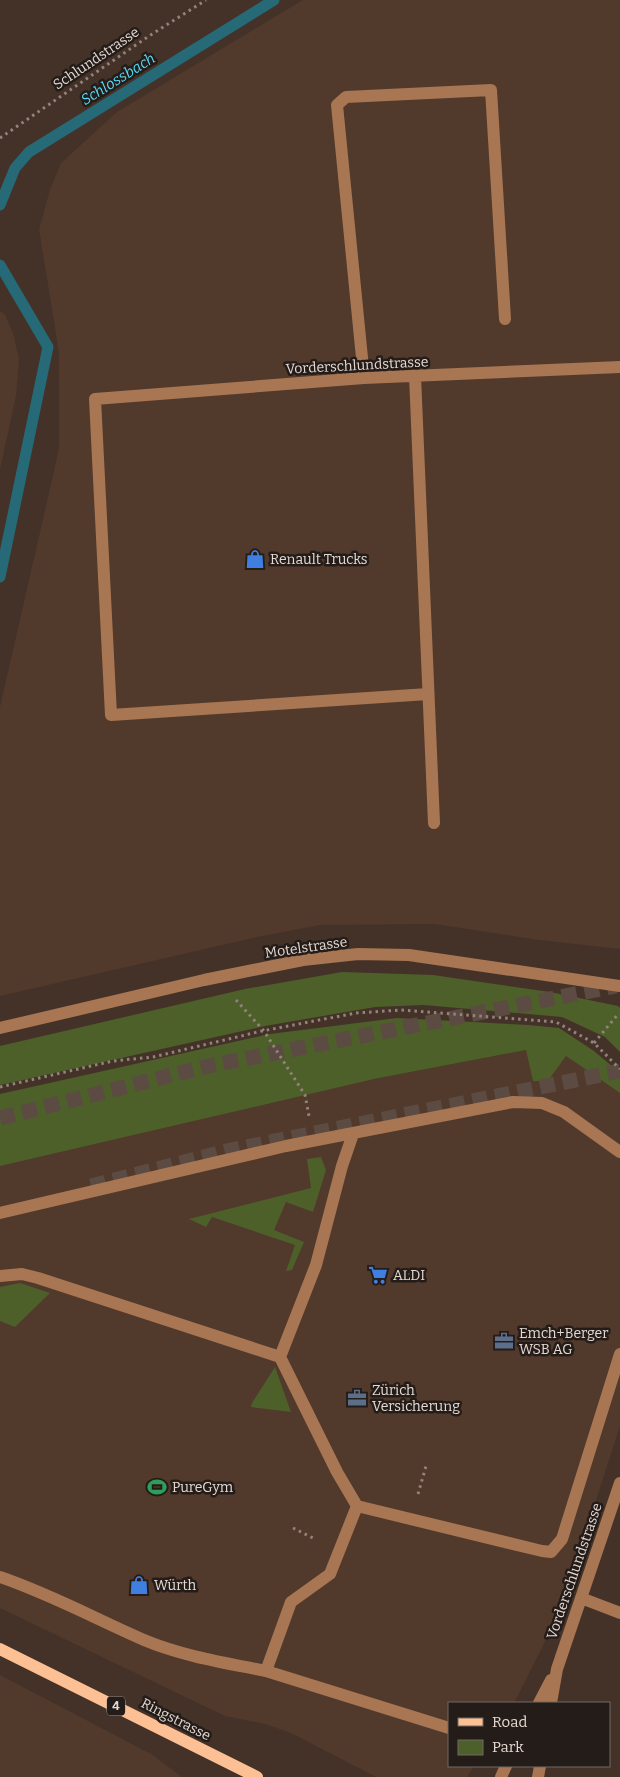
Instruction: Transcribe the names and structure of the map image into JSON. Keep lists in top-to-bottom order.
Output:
{
  "streets": {
    "main road": ["4", "Ringstrasse"],
    "street": ["Vorderschlundstrasse", "Motelstrasse"],
    "path": ["Schlundstrasse"]
  },
  "water": ["Schlossbach"],
  "places": {
    "shop": ["Renault Trucks", "Würth"],
    "supermarket": ["ALDI"],
    "office": ["Emch+Berger WSB AG", "Zürich Versicherung"],
    "sports": ["PureGym"]
  },
  "legend": ["Road", "Park"]
}
